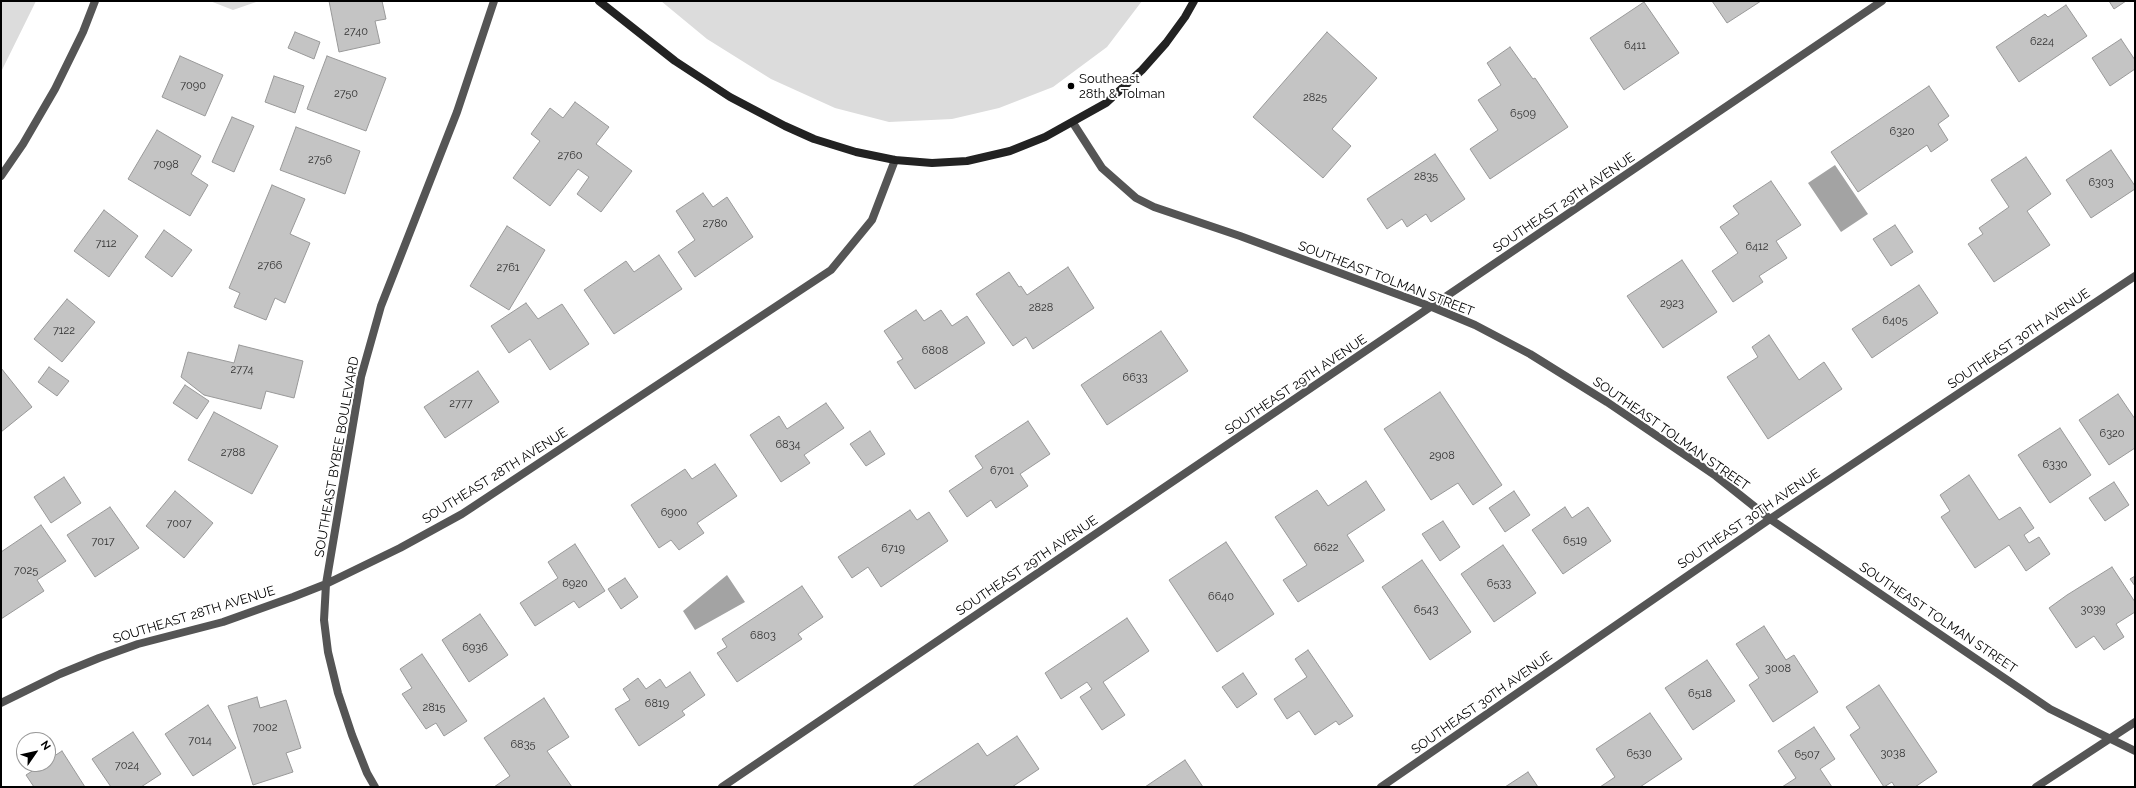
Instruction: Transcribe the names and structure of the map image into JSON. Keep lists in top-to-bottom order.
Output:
{
  "streets": {
    "street": [
      "SOUTHEAST 29TH AVENUE",
      "SOUTHEAST TOLMAN STREET",
      "SOUTHEAST 30TH AVENUE",
      "SOUTHEAST BYBEE BOULEVARD",
      "SOUTHEAST 28TH AVENUE"
    ]
  },
  "crossings": [
    ["SOUTHEAST 29TH AVENUE", "SOUTHEAST TOLMAN STREET"],
    ["SOUTHEAST TOLMAN STREET", "SOUTHEAST 30TH AVENUE"],
    ["SOUTHEAST BYBEE BOULEVARD", "SOUTHEAST 28TH AVENUE"]
  ],
  "places": ["Southeast 28th & Tolman"],
  "house_numbers": [
    "2740",
    "6224",
    "6411",
    "7090",
    "2750",
    "2825",
    "6509",
    "6320",
    "2760",
    "2756",
    "7098",
    "2835",
    "6303",
    "2780",
    "7112",
    "6412",
    "2766",
    "2761",
    "2923",
    "2828",
    "6405",
    "7122",
    "6808",
    "2774",
    "6633",
    "2777",
    "6320",
    "6834",
    "2788",
    "2908",
    "6330",
    "6701",
    "6900",
    "7007",
    "6519",
    "7017",
    "6622",
    "6719",
    "7025",
    "6920",
    "6533",
    "6640",
    "6543",
    "3039",
    "6803",
    "6936",
    "3008",
    "6518",
    "6819",
    "2815",
    "7002",
    "7014",
    "6835",
    "6530",
    "3038",
    "6507",
    "7024"
  ],
  "north": "top right"
}
